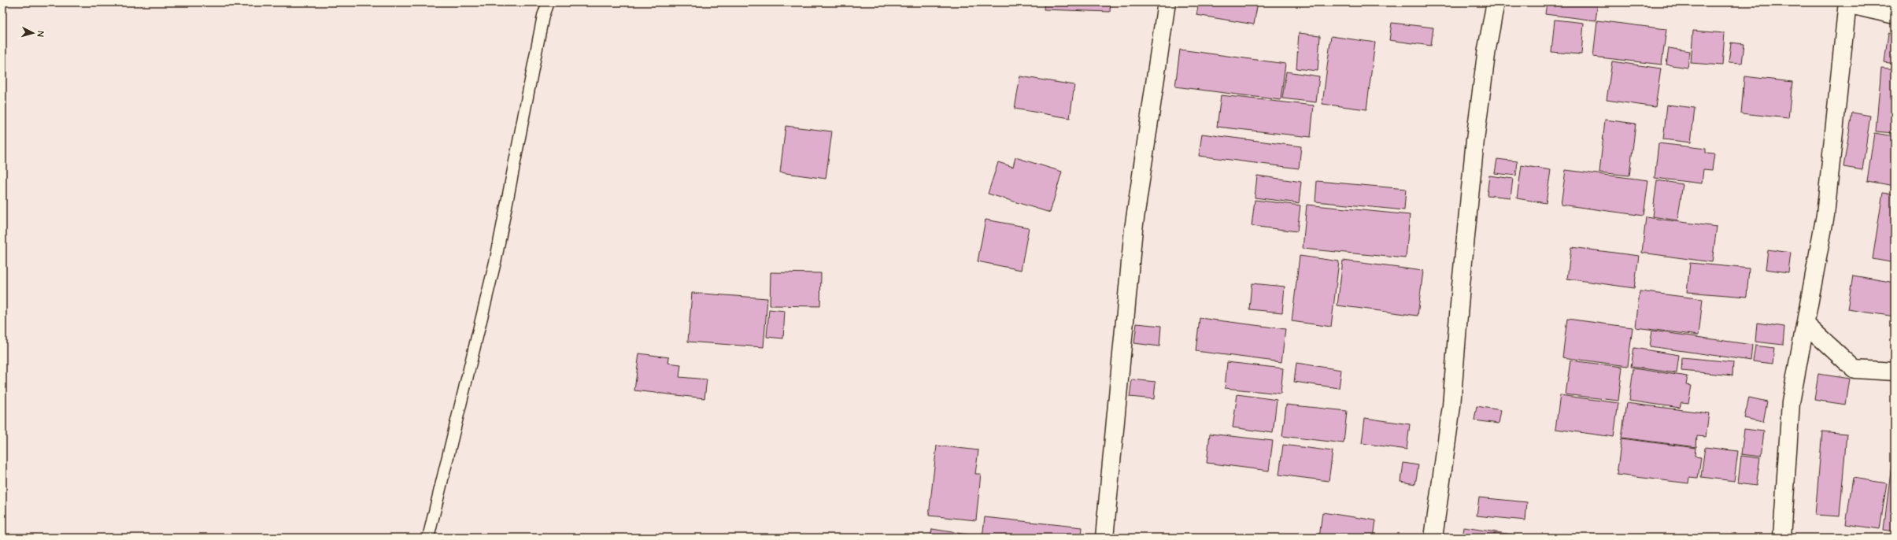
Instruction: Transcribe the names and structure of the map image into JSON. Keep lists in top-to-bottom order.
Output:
{
  "north": "right"
}
